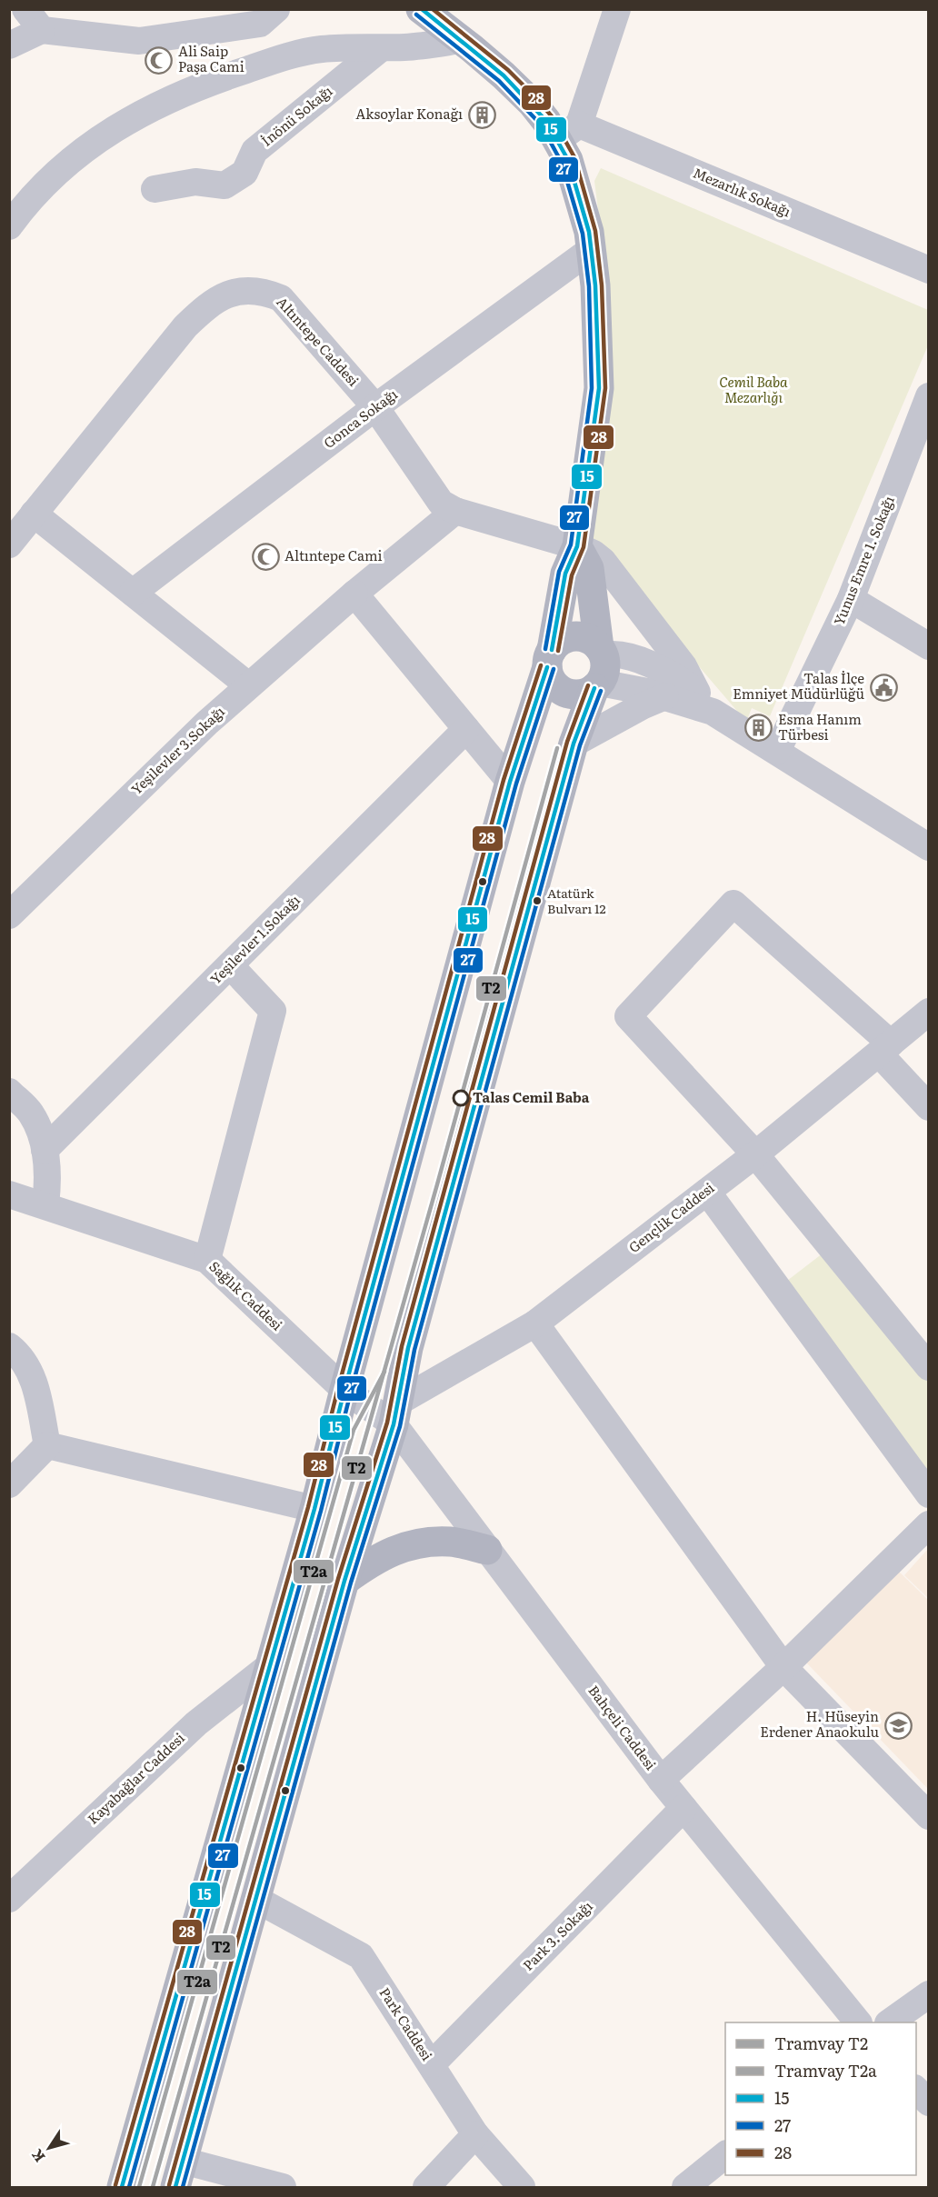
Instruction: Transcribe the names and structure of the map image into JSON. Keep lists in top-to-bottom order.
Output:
{
  "streets": {
    "street": [
      "İnönü Sokağı",
      "Mezarlık Sokağı",
      "Altıntepe Caddesi",
      "Gonca Sokağı",
      "Yunus Emre 1. Sokağı",
      "Yeşilevler 3.Sokağı",
      "Yeşilevler 1.Sokağı",
      "Gençlik Caddesi",
      "Sağlık Caddesi",
      "Bahçeli Caddesi",
      "Kayabağlar Caddesi",
      "Park 3. Sokağı",
      "Park Caddesi"
    ]
  },
  "crossings": [
    ["Altıntepe Caddesi", "Gonca Sokağı"],
    ["Altıntepe Caddesi", "Yeşilevler 3.Sokağı"],
    ["Gençlik Caddesi", "Sağlık Caddesi"],
    ["Gençlik Caddesi", "Bahçeli Caddesi"],
    ["Sağlık Caddesi", "Bahçeli Caddesi"],
    ["Bahçeli Caddesi", "Park 3. Sokağı"],
    ["Park 3. Sokağı", "Park Caddesi"]
  ],
  "parks": ["Cemil Baba Mezarlığı"],
  "places": {
    "mosque": ["Ali Saip Paşa Cami", "Altıntepe Cami"],
    "building": ["Aksoylar Konağı", "Esma Hanım Türbesi"],
    "public building": ["Talas İlçe Emniyet Müdürlüğü"],
    "other": ["Atatürk Bulvarı 12", "Talas Cemil Baba"],
    "school or university": ["H. Hüseyin Erdener Anaokulu"]
  },
  "lines": [
    "transit line 15",
    "transit line 28",
    "transit line 27",
    "tram line T2",
    "tram line T2a"
  ],
  "legend": [
    "Tramvay T2",
    "Tramvay T2a",
    "15",
    "27",
    "28"
  ],
  "north": "bottom left"
}
